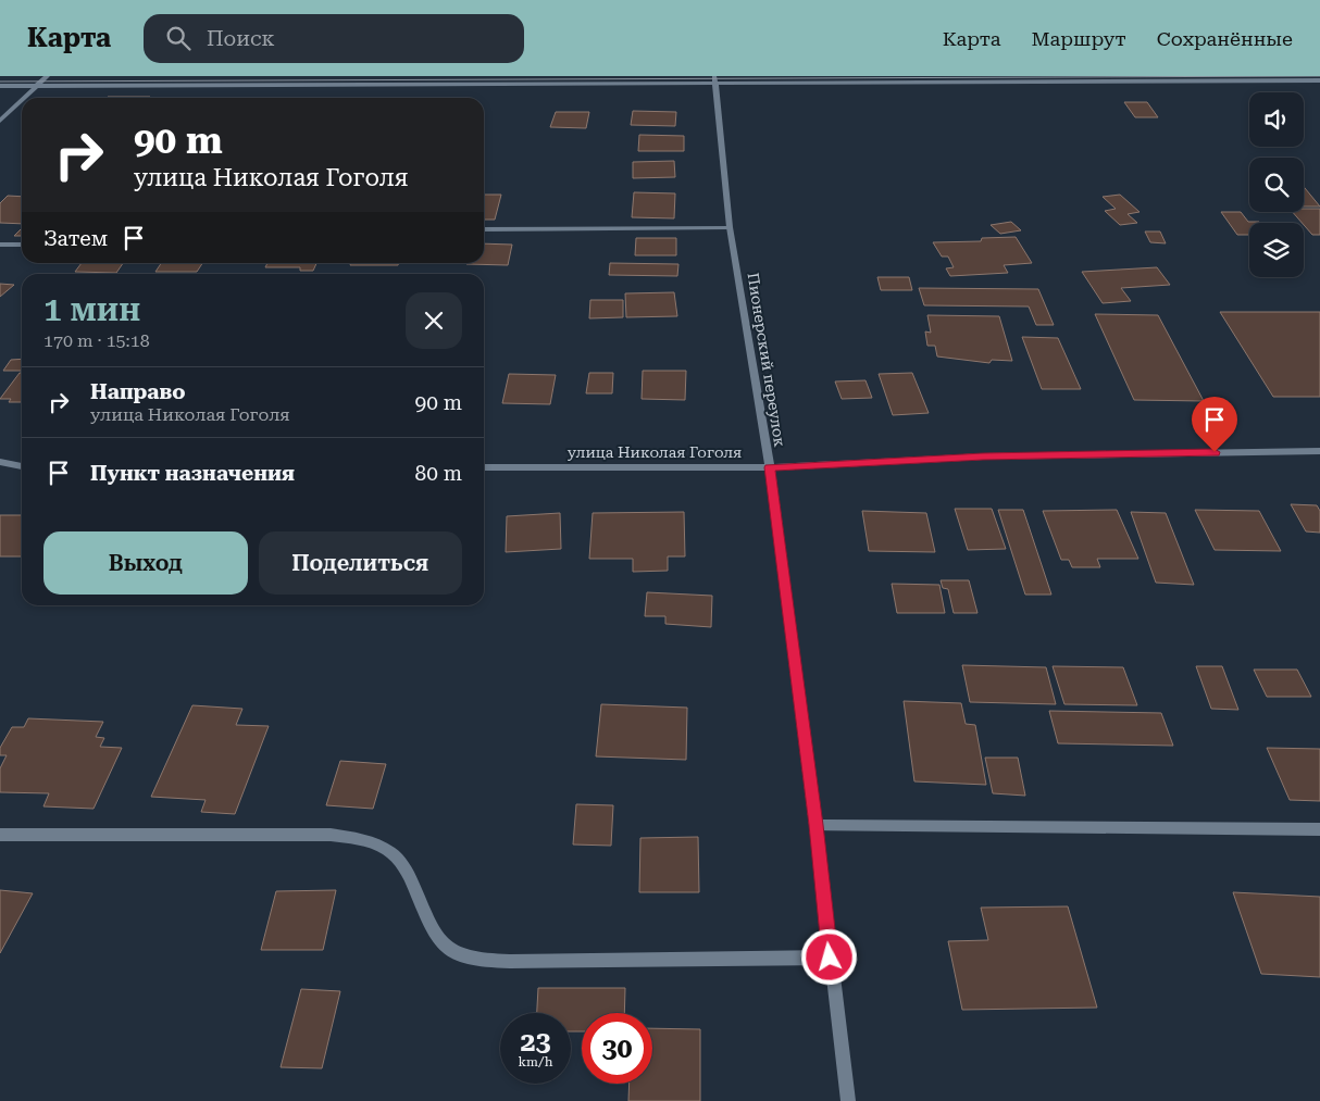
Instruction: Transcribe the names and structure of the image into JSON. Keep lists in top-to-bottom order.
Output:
{
  "streets": {
    "street": ["Пионерский переулок", "улица Николая Гоголя"]
  },
  "crossings": [
    ["Пионерский переулок", "улица Николая Гоголя"]
  ],
  "page": {
    "header": "Карта",
    "search": "Поиск",
    "nav": ["Карта", "Маршрут", "Сохранённые"],
    "turn": ["90 m", "улица Николая Гоголя"],
    "then": "Затем",
    "heading": ["1 мин", "170 m · 15:18"],
    "list": [
      {
        "name": "Направо",
        "note": "улица Николая Гоголя",
        "value": "90 m"
      },
      {
        "name": "Пункт назначения",
        "value": "80 m"
      }
    ],
    "buttons": ["Выход", "Поделиться"],
    "speed": "23 km/h",
    "limit": "30"
  }
}
